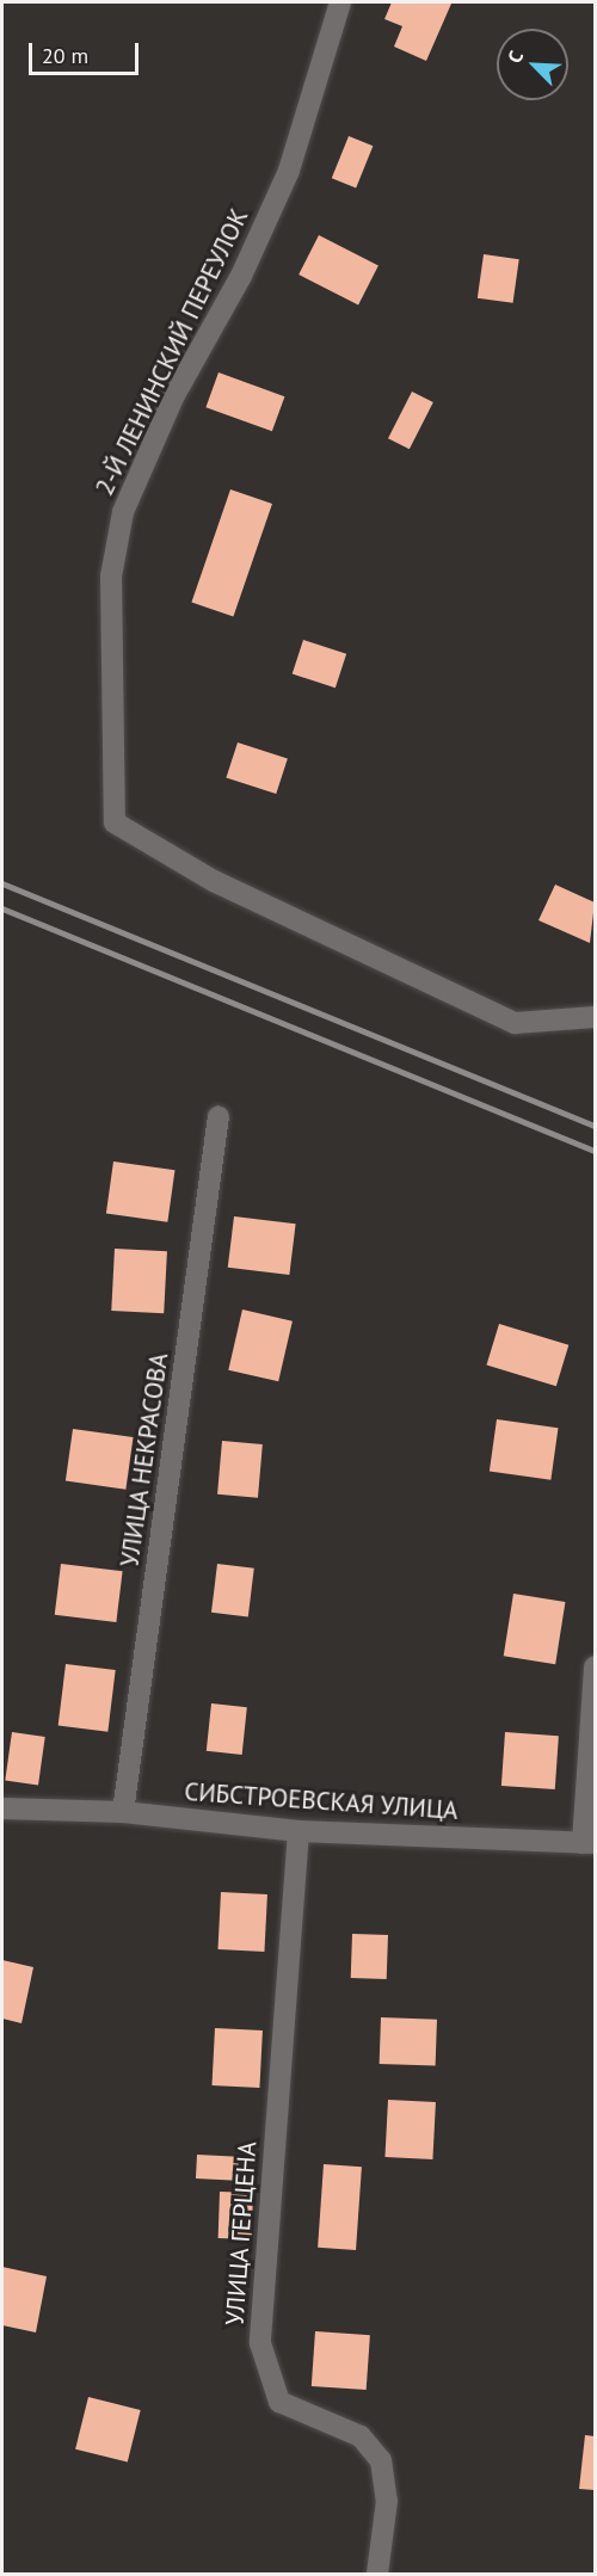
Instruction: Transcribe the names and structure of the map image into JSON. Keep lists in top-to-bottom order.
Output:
{
  "streets": {
    "street": [
      "2-Й ЛЕНИНСКИЙ ПЕРЕУЛОК",
      "УЛИЦА НЕКРАСОВА",
      "СИБСТРОЕВСКАЯ УЛИЦА",
      "УЛИЦА ГЕРЦЕНА"
    ]
  },
  "crossings": [
    ["УЛИЦА НЕКРАСОВА", "СИБСТРОЕВСКАЯ УЛИЦА"],
    ["СИБСТРОЕВСКАЯ УЛИЦА", "УЛИЦА ГЕРЦЕНА"]
  ],
  "scale_bar": "20 m",
  "north": "top left"
}
